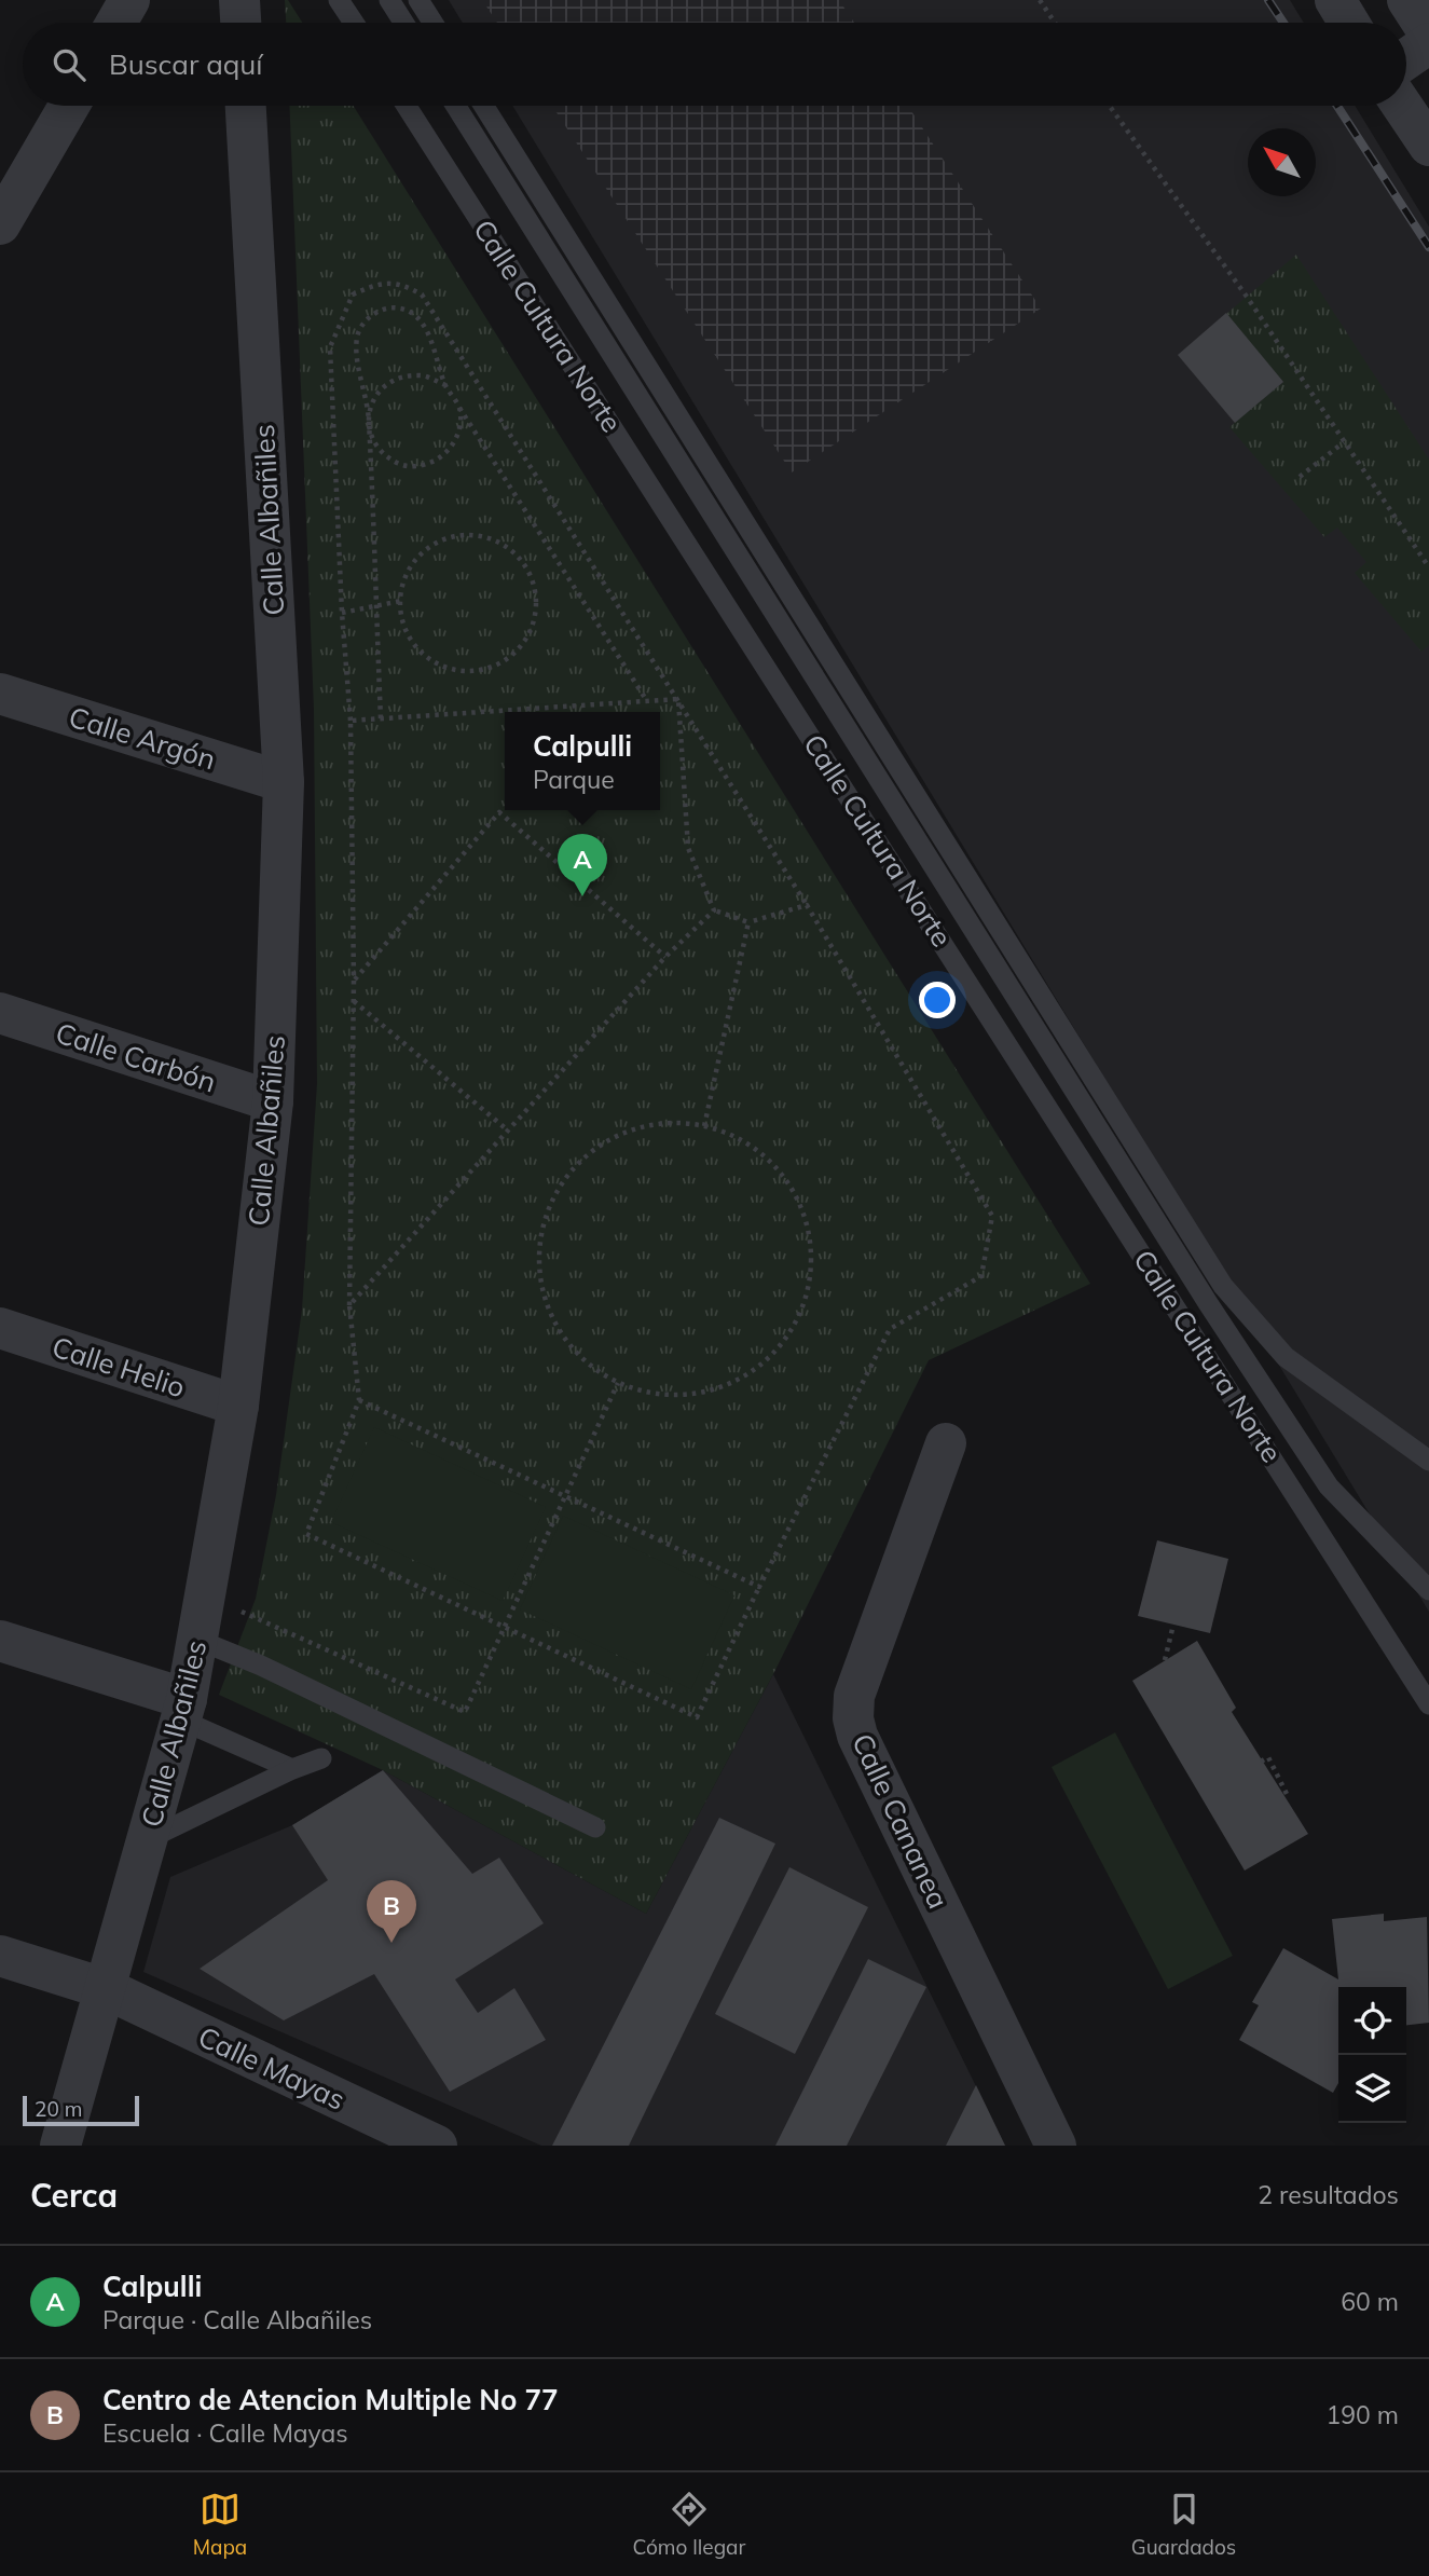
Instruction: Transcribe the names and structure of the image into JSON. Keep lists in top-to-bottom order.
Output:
{
  "streets": {
    "street": [
      "Calle Albañiles",
      "Calle Argón",
      "Calle Carbón",
      "Calle Helio",
      "Calle Cananea",
      "Calle Mayas"
    ],
    "lane": ["Calle Cultura Norte"]
  },
  "crossings": [
    ["Calle Albañiles", "Calle Argón"],
    ["Calle Albañiles", "Calle Carbón"],
    ["Calle Albañiles", "Calle Helio"],
    ["Calle Albañiles", "Calle Mayas"]
  ],
  "scale_bar": "20 m",
  "north": "top left",
  "page": {
    "search": "Buscar aquí",
    "popup": ["Calpulli", "Parque"],
    "pins": ["A", "B"],
    "scale": "20 m",
    "heading": ["Cerca", "2 resultados"],
    "list": [
      {
        "mark": "A",
        "name": "Calpulli",
        "note": "Parque · Calle Albañiles",
        "value": "60 m"
      },
      {
        "mark": "B",
        "name": "Centro de Atencion Multiple No 77",
        "note": "Escuela · Calle Mayas",
        "value": "190 m"
      }
    ],
    "nav": ["Mapa", "Cómo llegar", "Guardados"]
  }
}
